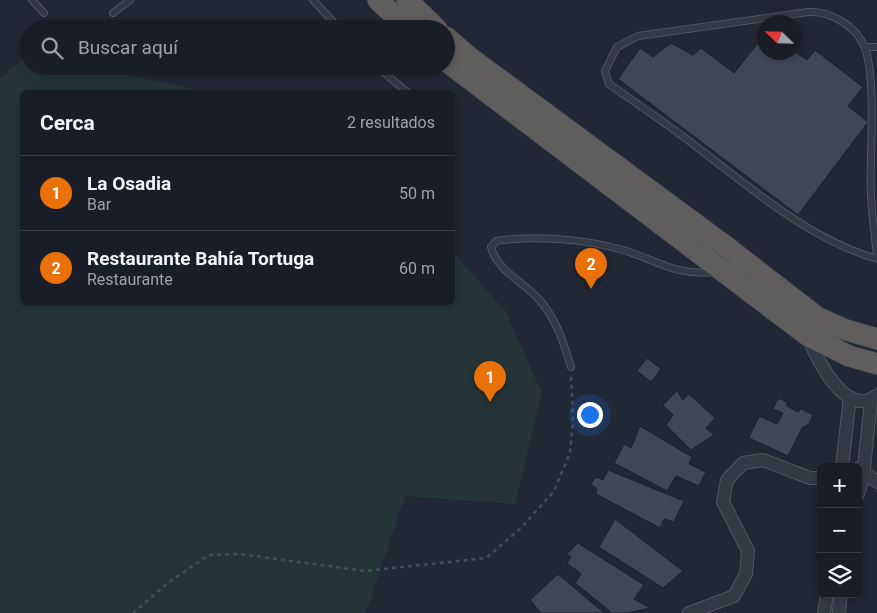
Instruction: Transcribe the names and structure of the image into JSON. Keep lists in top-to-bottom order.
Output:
{
  "north": "top left",
  "page": {
    "search": "Buscar aquí",
    "heading": ["Cerca", "2 resultados"],
    "list": [
      {
        "mark": "1",
        "name": "La Osadia",
        "note": "Bar",
        "value": "50 m"
      },
      {
        "mark": "2",
        "name": "Restaurante Bahía Tortuga",
        "note": "Restaurante",
        "value": "60 m"
      }
    ],
    "pins": ["2", "1"],
    "map_buttons": ["+", "−"]
  }
}
